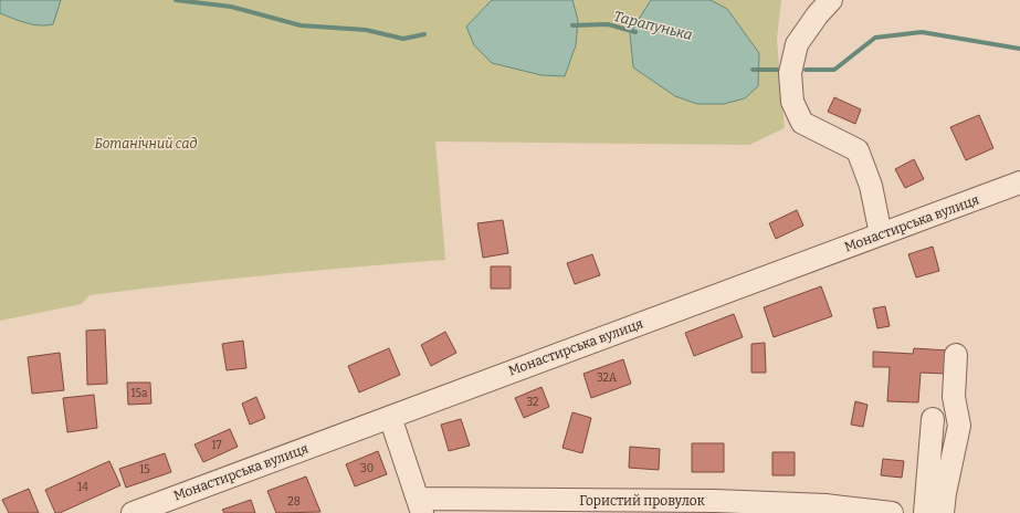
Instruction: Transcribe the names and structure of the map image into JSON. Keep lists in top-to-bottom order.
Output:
{
  "streets": {
    "street": ["Монастирська вулиця", "Гористий провулок"]
  },
  "water": ["Тарапунька"],
  "parks": ["Ботанічний сад"],
  "house_numbers": [
    "32А",
    "15а",
    "32",
    "17",
    "30",
    "15",
    "14",
    "28"
  ]
}
